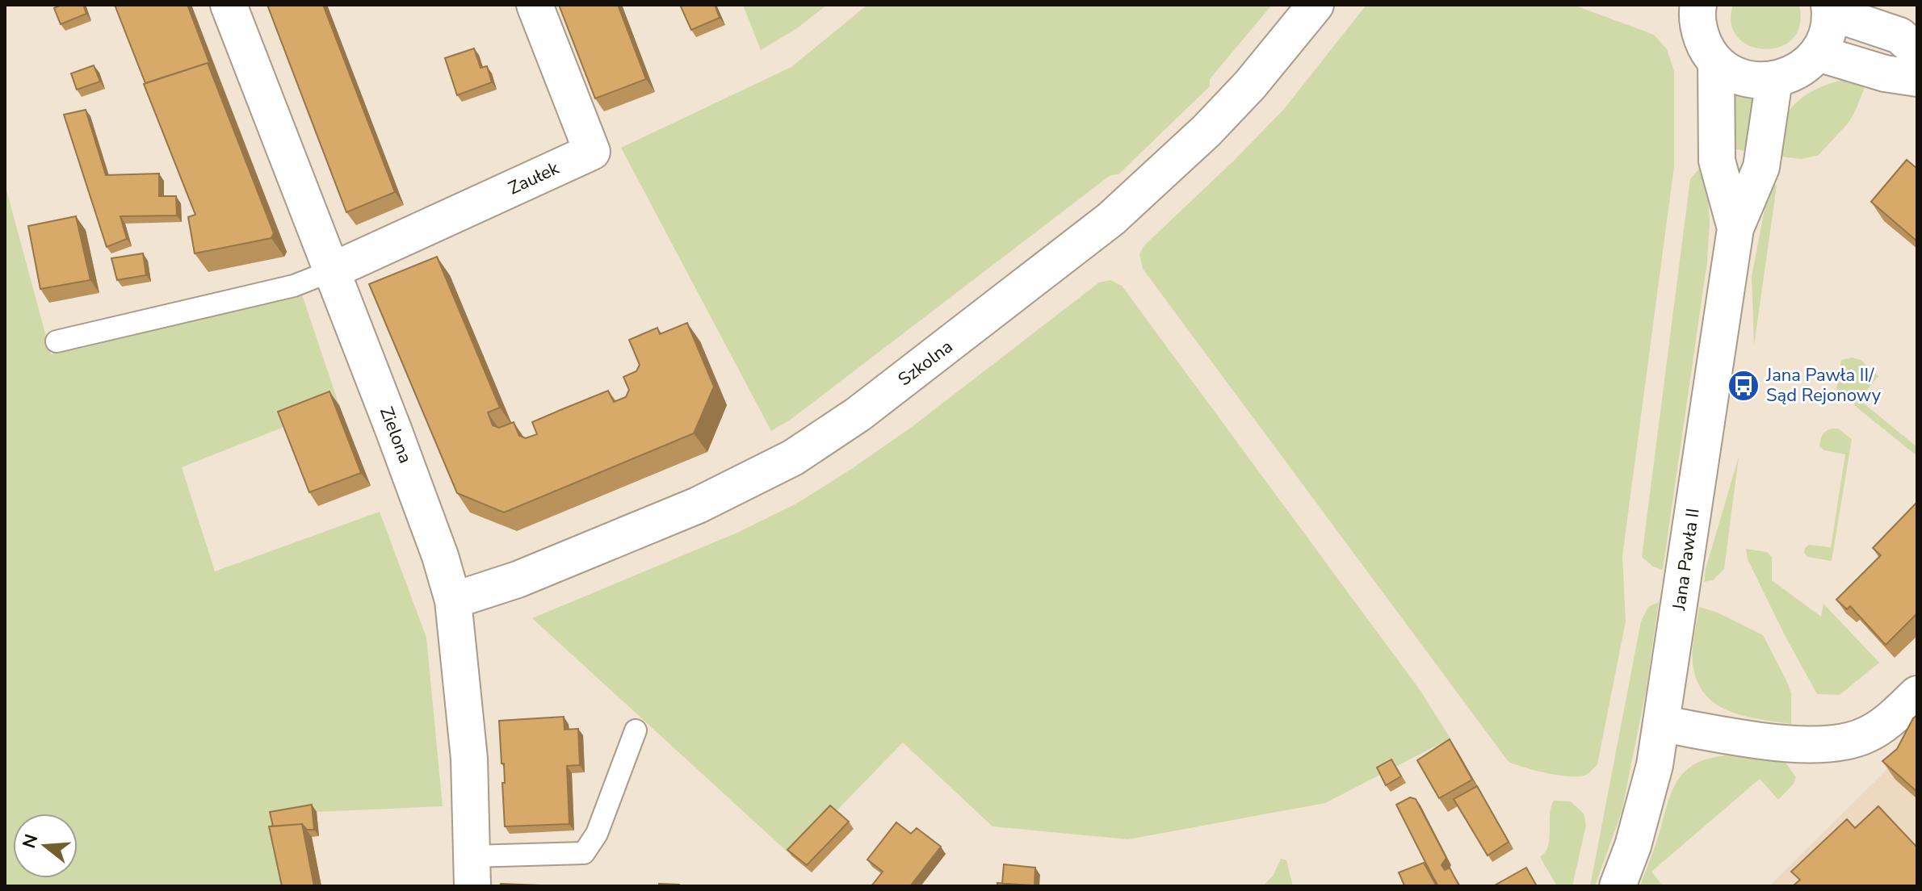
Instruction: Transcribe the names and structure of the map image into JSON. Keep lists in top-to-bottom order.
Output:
{
  "streets": {
    "street": [
      "Zaułek",
      "Szkolna",
      "Zielona",
      "Jana Pawła II"
    ]
  },
  "crossings": [
    ["Zaułek", "Zielona"],
    ["Szkolna", "Zielona"]
  ],
  "places": {
    "bus stop": ["Jana Pawła II/ Sąd Rejonowy"]
  },
  "north": "left"
}
